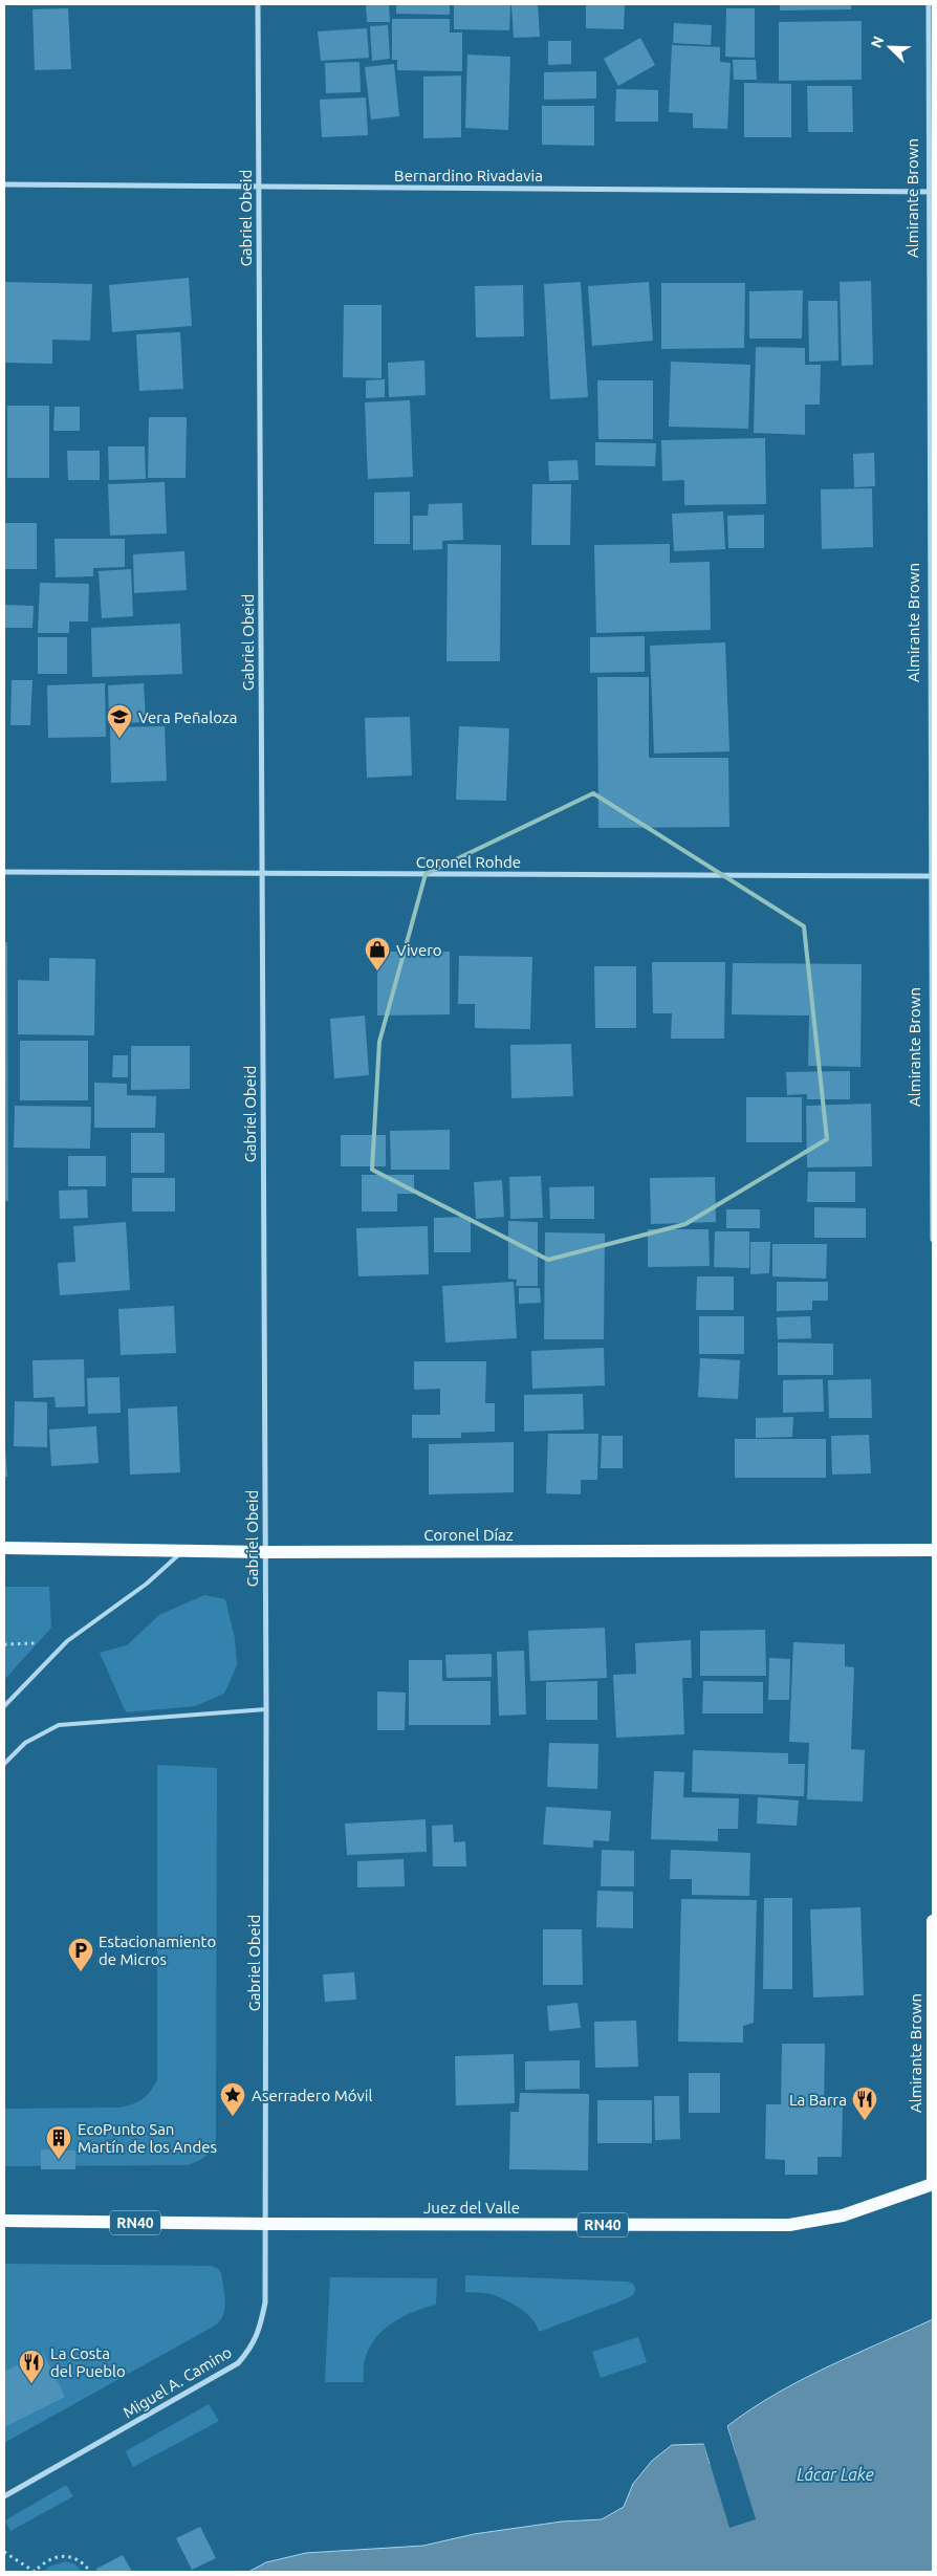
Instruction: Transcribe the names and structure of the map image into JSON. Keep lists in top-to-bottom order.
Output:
{
  "streets": {
    "main road": [
      "Almirante Brown",
      "Coronel Díaz",
      "Juez del Valle",
      "RN40"
    ],
    "street": [
      "Bernardino Rivadavia",
      "Gabriel Obeid",
      "Coronel Rohde",
      "Miguel A. Camino"
    ]
  },
  "crossings": [
    ["Bernardino Rivadavia", "Almirante Brown"],
    ["Bernardino Rivadavia", "Gabriel Obeid"],
    ["Almirante Brown", "Coronel Rohde"],
    ["Almirante Brown", "Juez del Valle"],
    ["Gabriel Obeid", "Coronel Rohde"],
    ["Gabriel Obeid", "Coronel Díaz"],
    ["Gabriel Obeid", "Juez del Valle"],
    ["Gabriel Obeid", "Miguel A. Camino"],
    ["Juez del Valle", "Miguel A. Camino"]
  ],
  "water": ["Lácar Lake"],
  "places": {
    "school or university": ["Vera Peñaloza"],
    "shop": ["Vivero"],
    "parking": ["Estacionamiento de Micros"],
    "place": ["Aserradero Móvil"],
    "restaurant": ["La Barra", "La Costa del Pueblo"],
    "building": ["EcoPunto San Martín de los Andes"]
  },
  "north": "top left"
}
